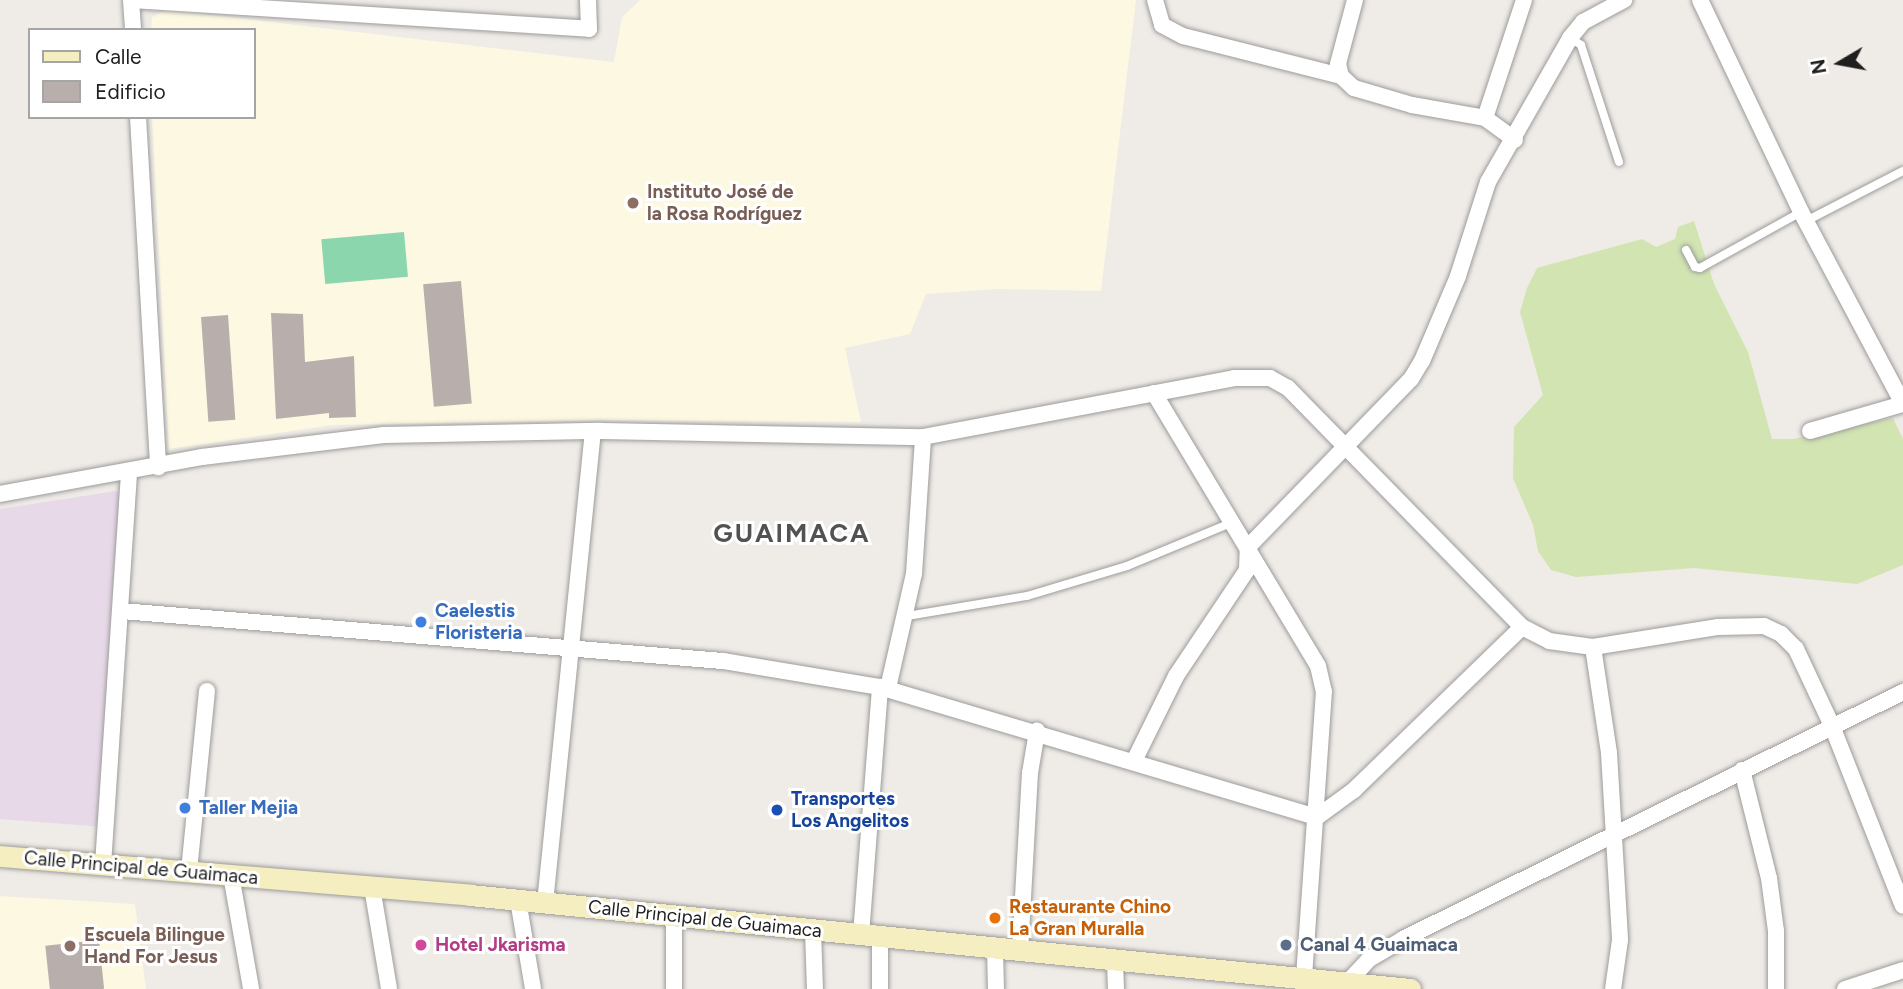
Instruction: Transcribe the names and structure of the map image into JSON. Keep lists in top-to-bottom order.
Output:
{
  "streets": {
    "main road": ["Calle Principal de Guaimaca"]
  },
  "districts": ["GUAIMACA"],
  "places": [
    "Instituto José de la Rosa Rodríguez",
    "Caelestis Floristeria",
    "Taller Mejia",
    "Transportes Los Angelitos",
    "Restaurante Chino La Gran Muralla",
    "Hotel Jkarisma",
    "Canal 4 Guaimaca",
    "Escuela Bilingue Hand For Jesus"
  ],
  "legend": ["Calle", "Edificio"],
  "north": "left"
}
